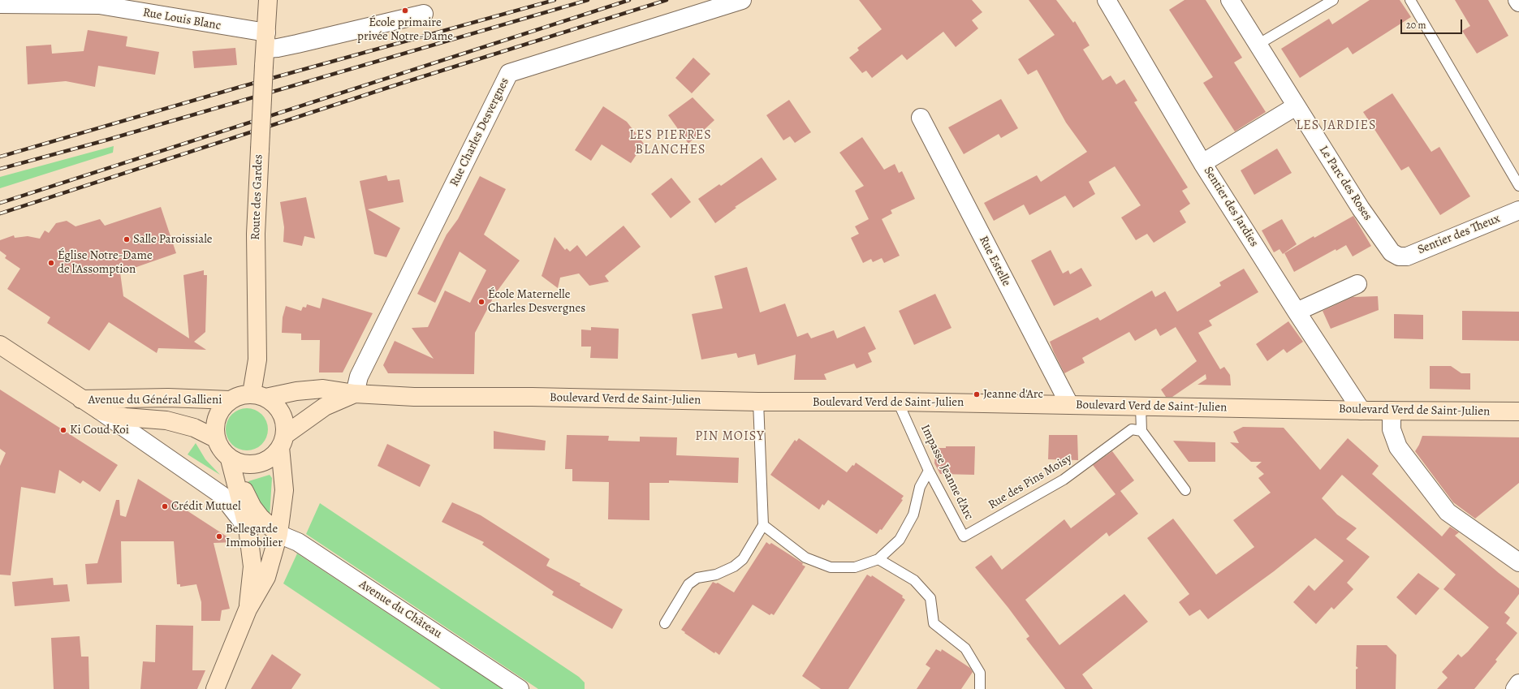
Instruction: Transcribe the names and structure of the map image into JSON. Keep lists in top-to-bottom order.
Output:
{
  "streets": {
    "main road": ["Route des Gardes", "Boulevard Verd de Saint-Julien", "Avenue du Général Gallieni"],
    "street": [
      "Rue Louis Blanc",
      "Rue Charles Desvergnes",
      "Le Parc des Roses",
      "Sentier des Jardies",
      "Sentier des Theux",
      "Rue Estelle",
      "Avenue du Château"
    ],
    "lane": ["Impasse Jeanne d'Arc", "Rue des Pins Moisy"]
  },
  "crossings": [
    ["Rue Louis Blanc", "Route des Gardes"],
    ["Rue Charles Desvergnes", "Boulevard Verd de Saint-Julien"],
    ["Le Parc des Roses", "Sentier des Theux"],
    ["Route des Gardes", "Boulevard Verd de Saint-Julien"],
    ["Route des Gardes", "Avenue du Général Gallieni"],
    ["Sentier des Jardies", "Boulevard Verd de Saint-Julien"],
    ["Rue Estelle", "Boulevard Verd de Saint-Julien"],
    ["Boulevard Verd de Saint-Julien", "Avenue du Général Gallieni"],
    ["Boulevard Verd de Saint-Julien", "Impasse Jeanne d'Arc"],
    ["Impasse Jeanne d'Arc", "Rue des Pins Moisy"]
  ],
  "districts": ["LES JARDIES", "LES PIERRES BLANCHES", "PIN MOISY"],
  "places": [
    "École primaire privée Notre-Dame",
    "Salle Paroissiale",
    "Église Notre-Dame de l'Assomption",
    "École Maternelle Charles Desvergnes",
    "Jeanne d'Arc",
    "Ki Coud Koi",
    "Crédit Mutuel",
    "Bellegarde Immobilier"
  ],
  "scale_bar": "20 m"
}
